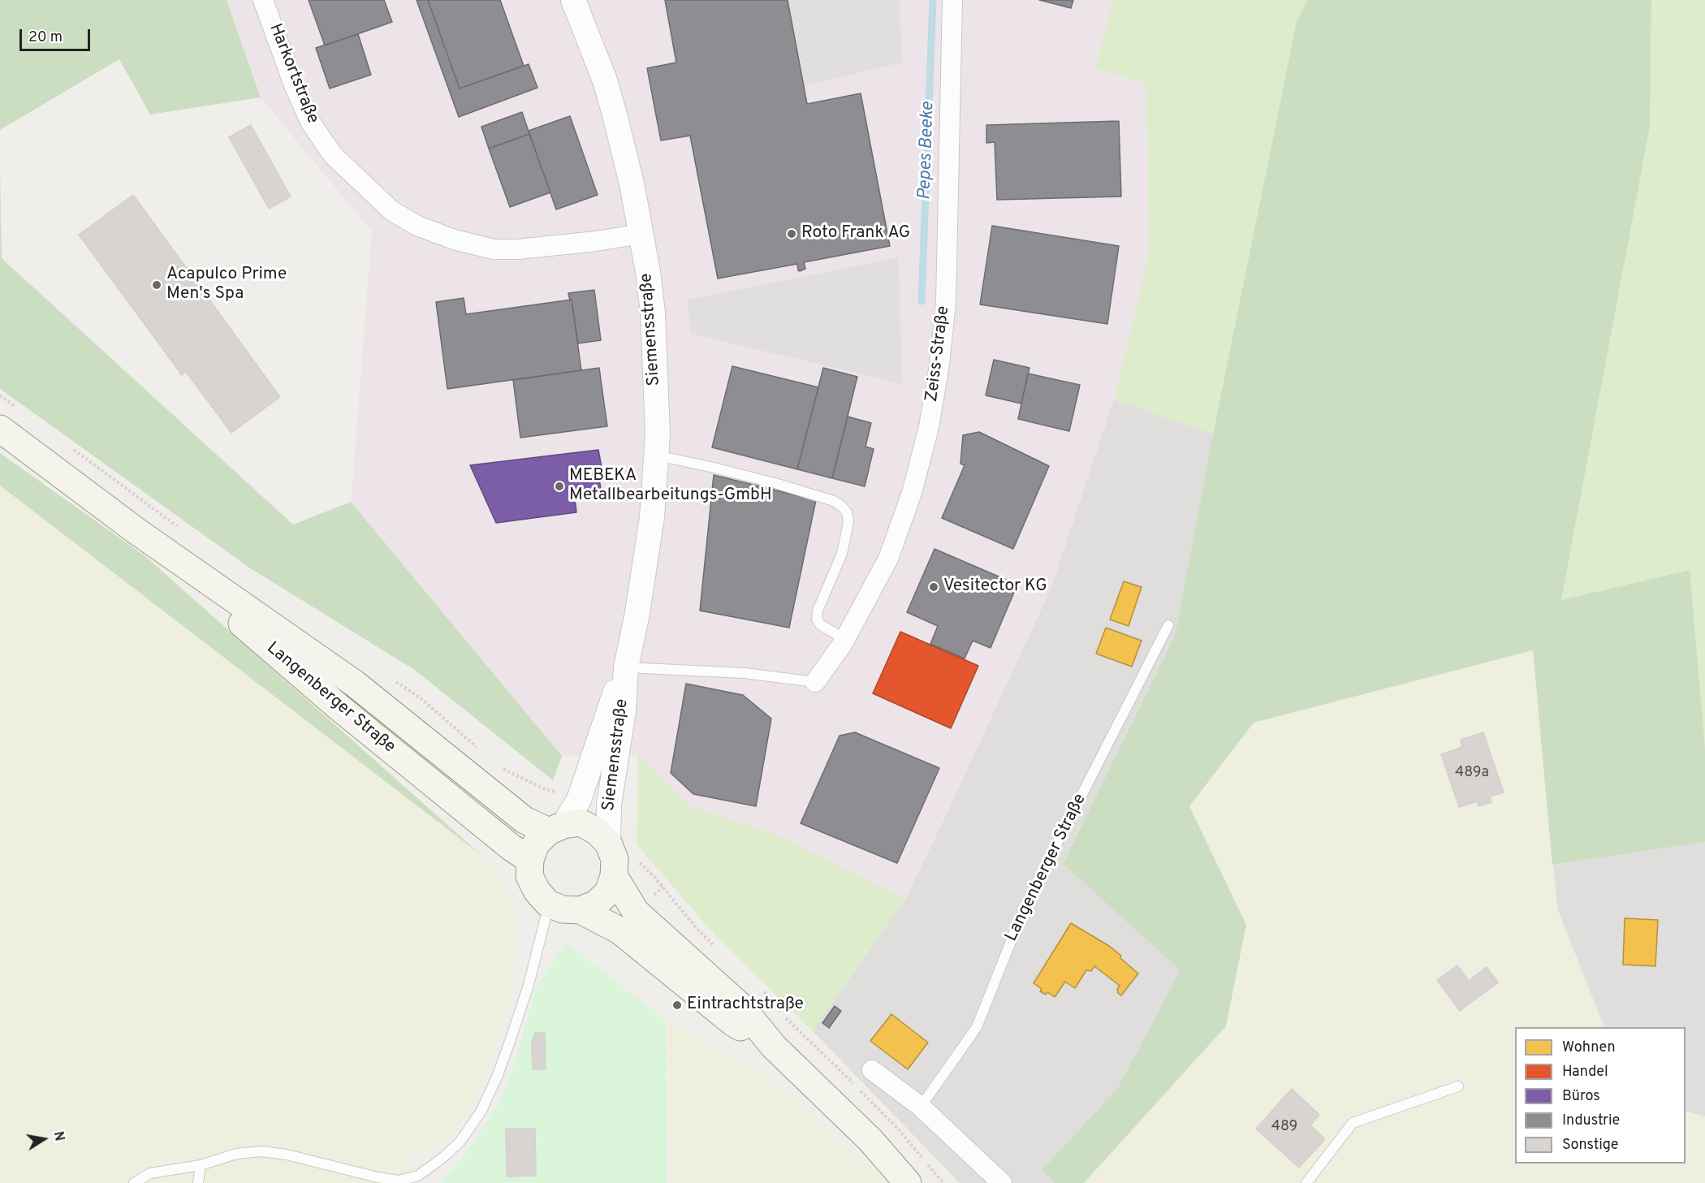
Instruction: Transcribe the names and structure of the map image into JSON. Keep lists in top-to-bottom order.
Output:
{
  "streets": {
    "main road": ["Langenberger Straße"],
    "street": ["Harkortstraße", "Siemensstraße", "Zeiss-Straße"]
  },
  "crossings": [
    ["Harkortstraße", "Siemensstraße"],
    ["Siemensstraße", "Langenberger Straße"]
  ],
  "water": ["Pepes Beeke"],
  "places": [
    "Roto Frank AG",
    "Acapulco Prime Men's Spa",
    "MEBEKA Metallbearbeitungs-GmbH",
    "Vesitector KG",
    "Eintrachtstraße"
  ],
  "house_numbers": ["489a", "489"],
  "legend": [
    "Wohnen",
    "Handel",
    "Büros",
    "Industrie",
    "Sonstige"
  ],
  "scale_bar": "20 m",
  "north": "right"
}
